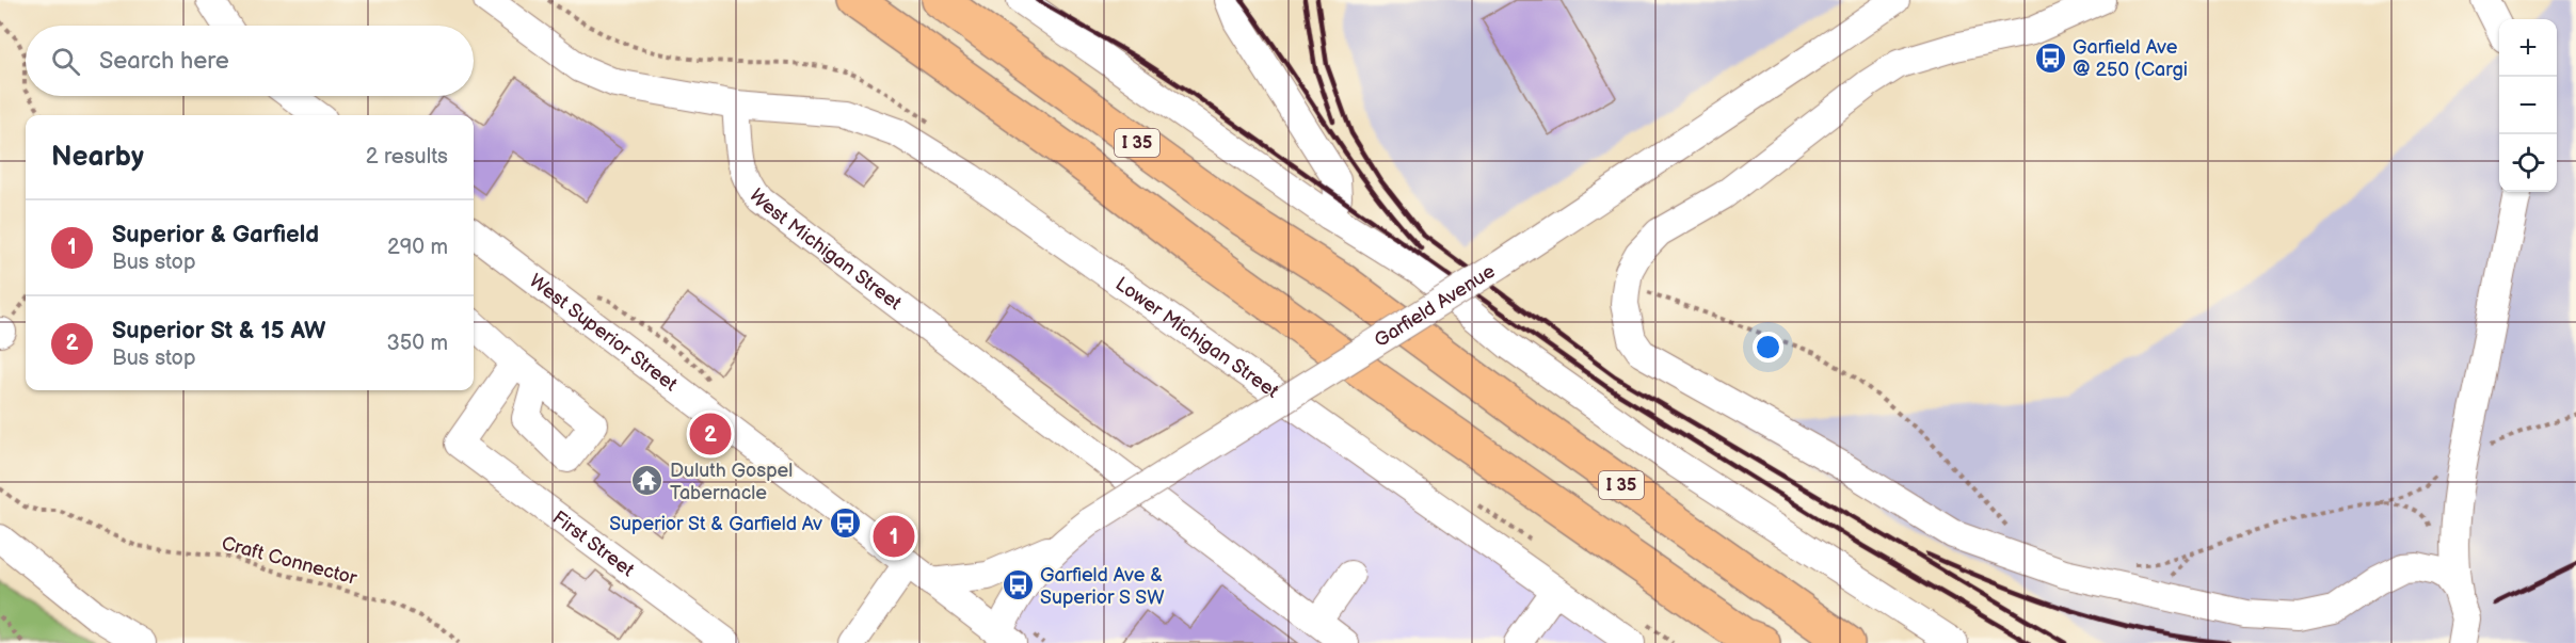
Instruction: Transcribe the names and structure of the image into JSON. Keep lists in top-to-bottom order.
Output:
{
  "streets": {
    "highway": ["I 35"],
    "street": [
      "West Michigan Street",
      "Garfield Avenue",
      "West Superior Street",
      "Lower Michigan Street",
      "First Street"
    ],
    "path": ["Craft Connector"]
  },
  "crossings": [
    ["West Michigan Street", "Lower Michigan Street"],
    ["Garfield Avenue", "West Superior Street"]
  ],
  "places": {
    "bus stop": ["Garfield Ave @ 250 (Cargi", "Superior St & Garfield Av", "Garfield Ave & Superior S SW"],
    "temple": ["Duluth Gospel Tabernacle"]
  },
  "page": {
    "map_buttons": ["+", "−"],
    "search": "Search here",
    "heading": ["Nearby", "2 results"],
    "list": [
      {
        "mark": "1",
        "name": "Superior & Garfield",
        "note": "Bus stop",
        "value": "290 m"
      },
      {
        "mark": "2",
        "name": "Superior St & 15 AW",
        "note": "Bus stop",
        "value": "350 m"
      }
    ],
    "pins": ["2", "1"]
  }
}
